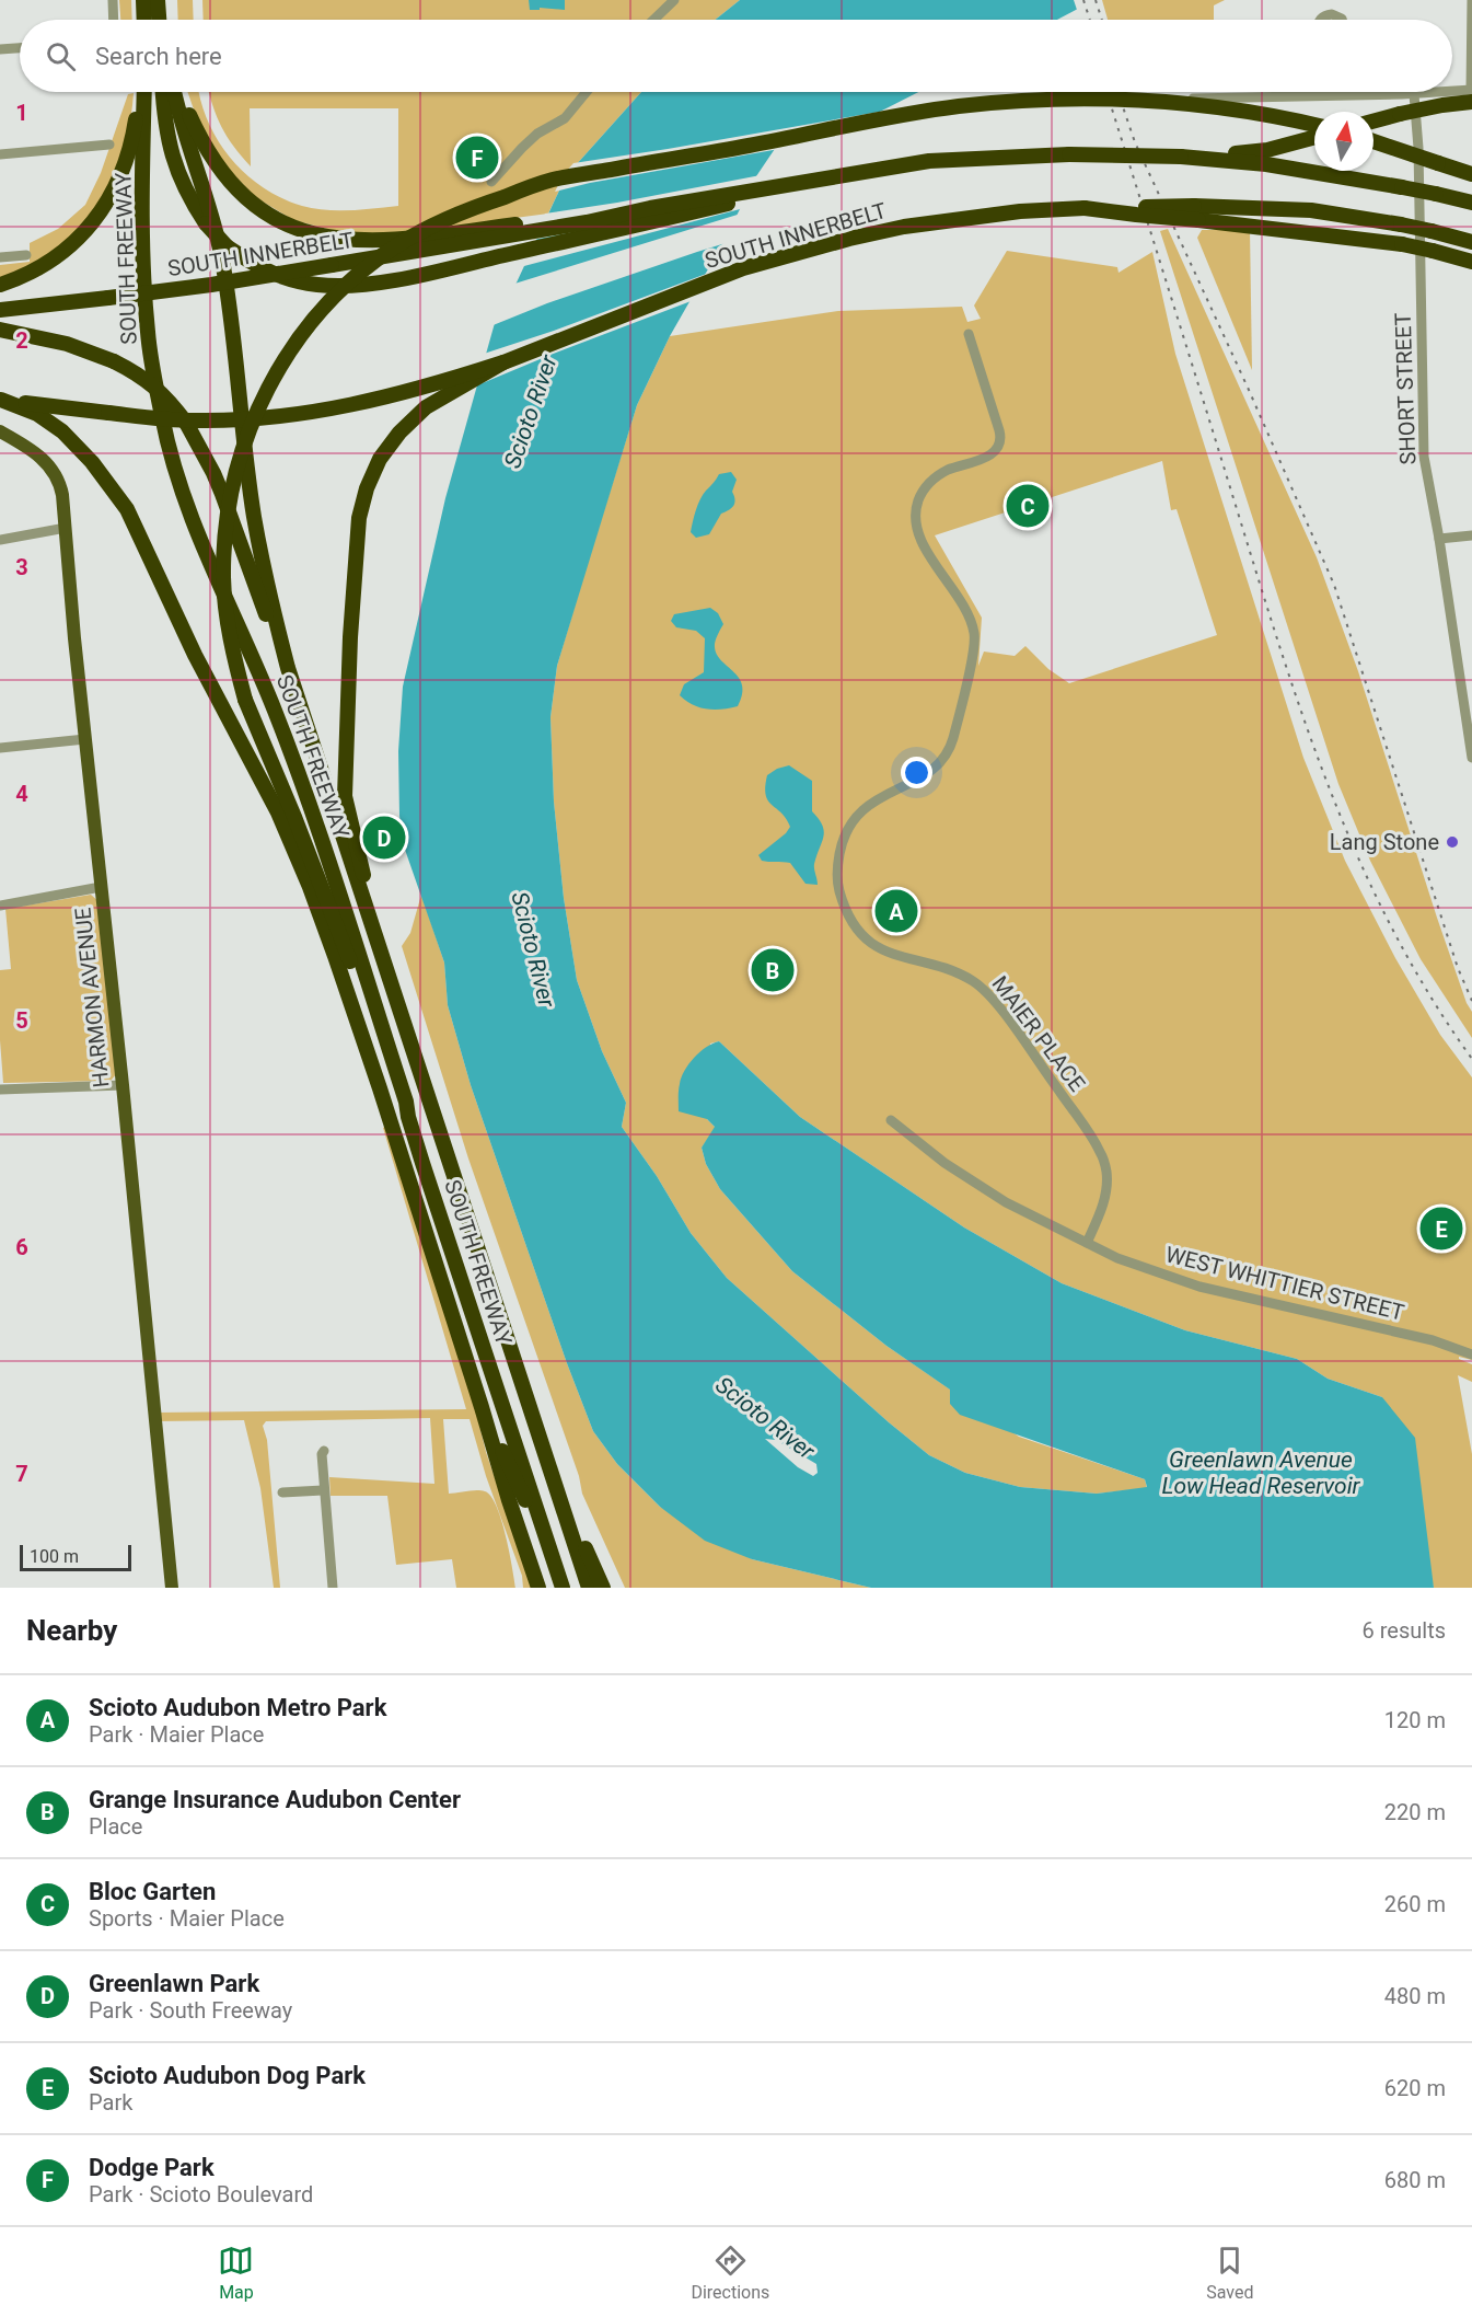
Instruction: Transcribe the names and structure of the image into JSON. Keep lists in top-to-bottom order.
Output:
{
  "streets": {
    "highway": ["SOUTH INNERBELT", "SOUTH FREEWAY"],
    "main road": ["HARMON AVENUE"],
    "street": ["SHORT STREET", "MAIER PLACE", "WEST WHITTIER STREET"]
  },
  "crossings": [
    ["MAIER PLACE", "WEST WHITTIER STREET"]
  ],
  "water": ["Scioto River", "Greenlawn Avenue Low Head Reservoir"],
  "places": ["Lang Stone"],
  "scale_bar": "100 m",
  "north": "top",
  "page": {
    "search": "Search here",
    "pins": [
      "F",
      "C",
      "D",
      "A",
      "B",
      "E"
    ],
    "scale": "100 m",
    "heading": ["Nearby", "6 results"],
    "list": [
      {
        "mark": "A",
        "name": "Scioto Audubon Metro Park",
        "note": "Park · Maier Place",
        "value": "120 m"
      },
      {
        "mark": "B",
        "name": "Grange Insurance Audubon Center",
        "note": "Place",
        "value": "220 m"
      },
      {
        "mark": "C",
        "name": "Bloc Garten",
        "note": "Sports · Maier Place",
        "value": "260 m"
      },
      {
        "mark": "D",
        "name": "Greenlawn Park",
        "note": "Park · South Freeway",
        "value": "480 m"
      },
      {
        "mark": "E",
        "name": "Scioto Audubon Dog Park",
        "note": "Park",
        "value": "620 m"
      },
      {
        "mark": "F",
        "name": "Dodge Park",
        "note": "Park · Scioto Boulevard",
        "value": "680 m"
      }
    ],
    "nav": ["Map", "Directions", "Saved"]
  },
  "grid": {
    "rows": [
      "1",
      "2",
      "3",
      "4",
      "5",
      "6",
      "7"
    ]
  }
}
